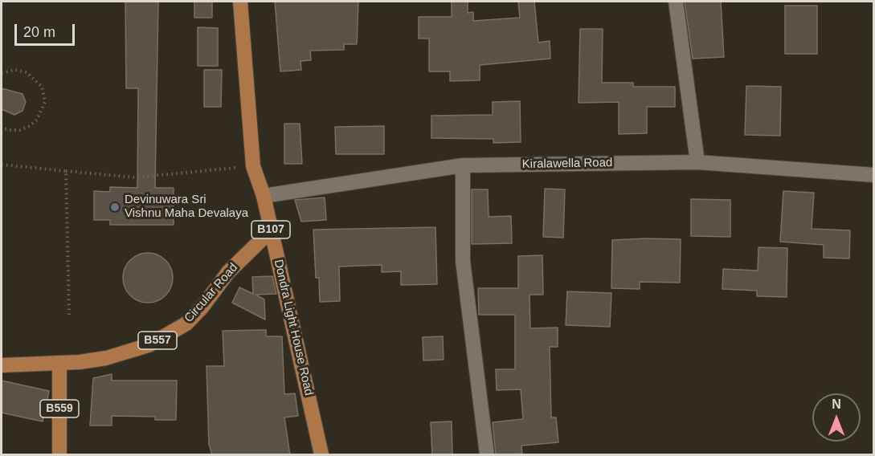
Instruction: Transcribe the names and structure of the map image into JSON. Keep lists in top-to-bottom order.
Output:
{
  "streets": {
    "main road": [
      "B107",
      "Circular Road",
      "Dondra Light House Road",
      "B557",
      "B559"
    ],
    "street": ["Kiralawella Road"]
  },
  "crossings": [
    ["Kiralawella Road", "Dondra Light House Road"],
    ["Circular Road", "Dondra Light House Road"],
    ["Circular Road", "B559"]
  ],
  "places": ["Devinuwara Sri Vishnu Maha Devalaya"],
  "scale_bar": "20 m",
  "north": "top"
}
